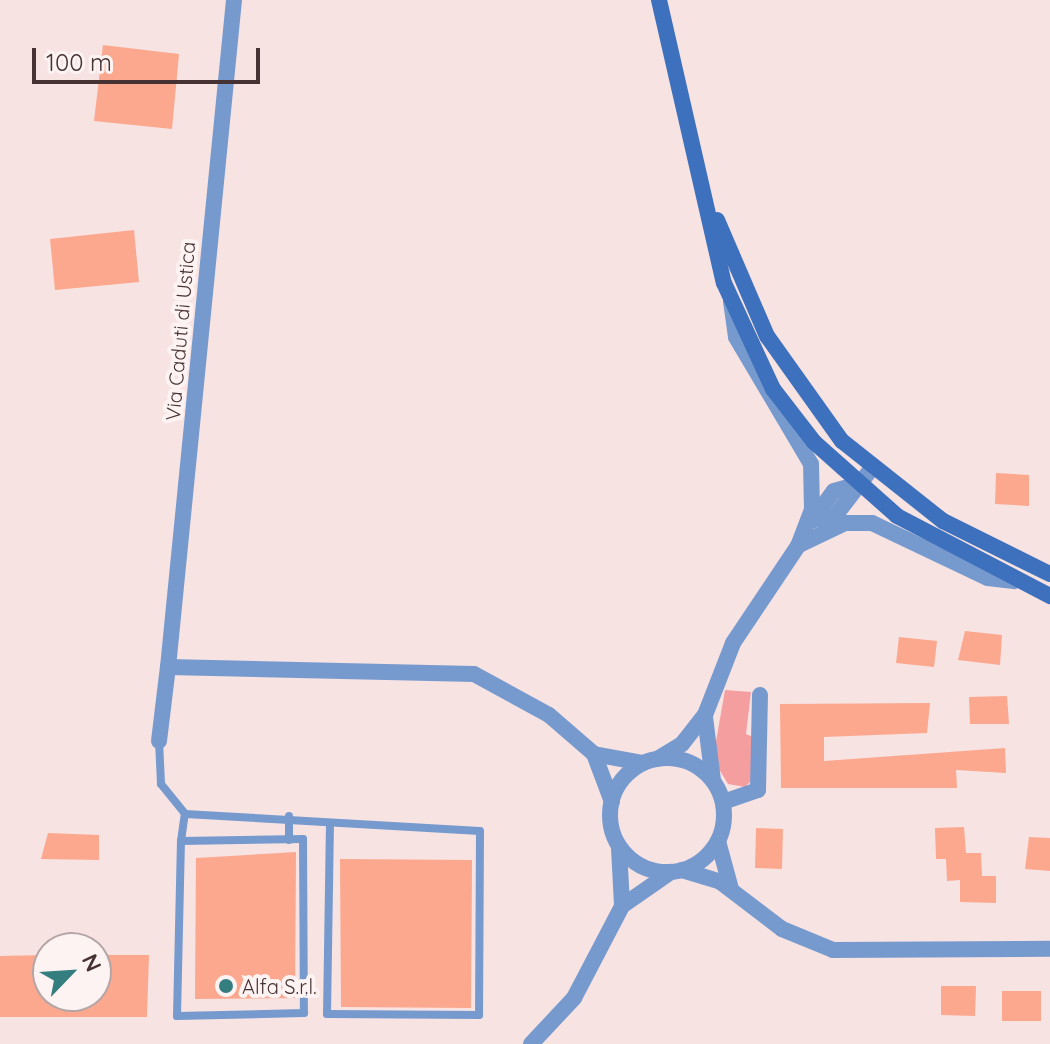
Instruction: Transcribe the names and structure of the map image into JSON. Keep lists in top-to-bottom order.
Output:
{
  "streets": {
    "street": ["Via Caduti di Ustica"]
  },
  "places": ["Alfa S.r.l."],
  "scale_bar": "100 m",
  "north": "top right"
}
